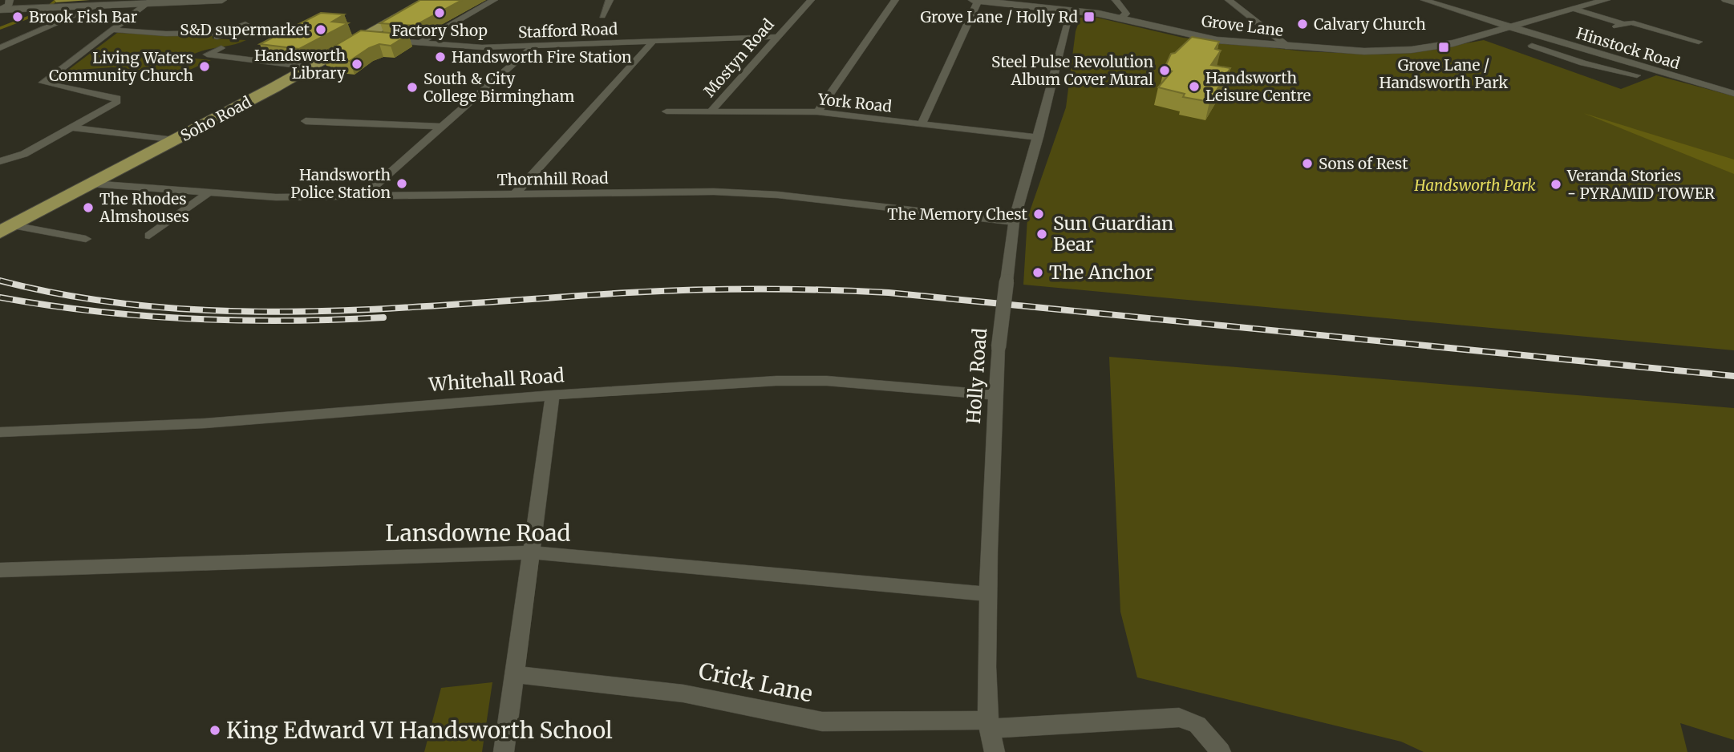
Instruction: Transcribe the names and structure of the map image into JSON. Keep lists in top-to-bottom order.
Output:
{
  "streets": {
    "highway": ["Soho Road"],
    "street": [
      "Grove Lane",
      "Stafford Road",
      "Hinstock Road",
      "Mostyn Road",
      "York Road",
      "Thornhill Road",
      "Holly Road",
      "Whitehall Road",
      "Lansdowne Road",
      "Crick Lane"
    ]
  },
  "crossings": [
    ["Grove Lane", "Hinstock Road"],
    ["Grove Lane", "Holly Road"],
    ["Stafford Road", "Mostyn Road"],
    ["Stafford Road", "Soho Road"],
    ["Mostyn Road", "York Road"],
    ["York Road", "Holly Road"],
    ["Soho Road", "Thornhill Road"],
    ["Thornhill Road", "Holly Road"],
    ["Holly Road", "Whitehall Road"],
    ["Holly Road", "Lansdowne Road"],
    ["Holly Road", "Crick Lane"]
  ],
  "parks": ["Handsworth Park"],
  "places": {
    "other": [
      "Factory Shop",
      "Brook Fish Bar",
      "Calvary Church",
      "S&D supermarket",
      "Handsworth Fire Station",
      "Handsworth Library",
      "Living Waters Community Church",
      "Steel Pulse Revolution Album Cover Mural",
      "Handsworth Leisure Centre",
      "South & City College Birmingham",
      "Sons of Rest",
      "Handsworth Police Station",
      "Veranda Stories - PYRAMID TOWER",
      "The Rhodes Almshouses",
      "The Memory Chest",
      "Sun Guardian Bear",
      "The Anchor",
      "King Edward VI Handsworth School"
    ],
    "transit": ["Grove Lane / Holly Rd", "Grove Lane / Handsworth Park"]
  }
}
